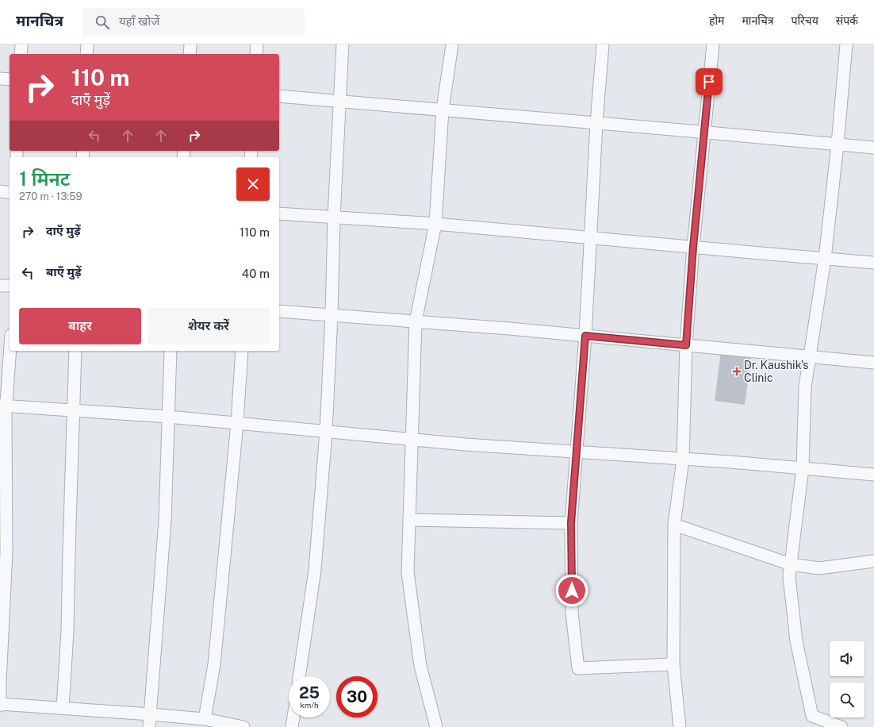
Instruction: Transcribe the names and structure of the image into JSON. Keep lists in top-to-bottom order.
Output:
{
  "places": {
    "health": ["Dr. Kaushik's Clinic"]
  },
  "page": {
    "header": "मानचित्र",
    "search": "यहाँ खोजें",
    "nav": [
      "होम",
      "मानचित्र",
      "परिचय",
      "संपर्क"
    ],
    "turn": ["110 m", "दाएँ मुड़ें"],
    "heading": ["1 मिनट", "270 m · 13:59"],
    "list": [
      {
        "name": "दाएँ मुड़ें",
        "value": "110 m"
      },
      {
        "name": "बाएँ मुड़ें",
        "value": "40 m"
      }
    ],
    "buttons": ["बाहर", "शेयर करें"],
    "speed": "25 km/h",
    "limit": "30"
  }
}
